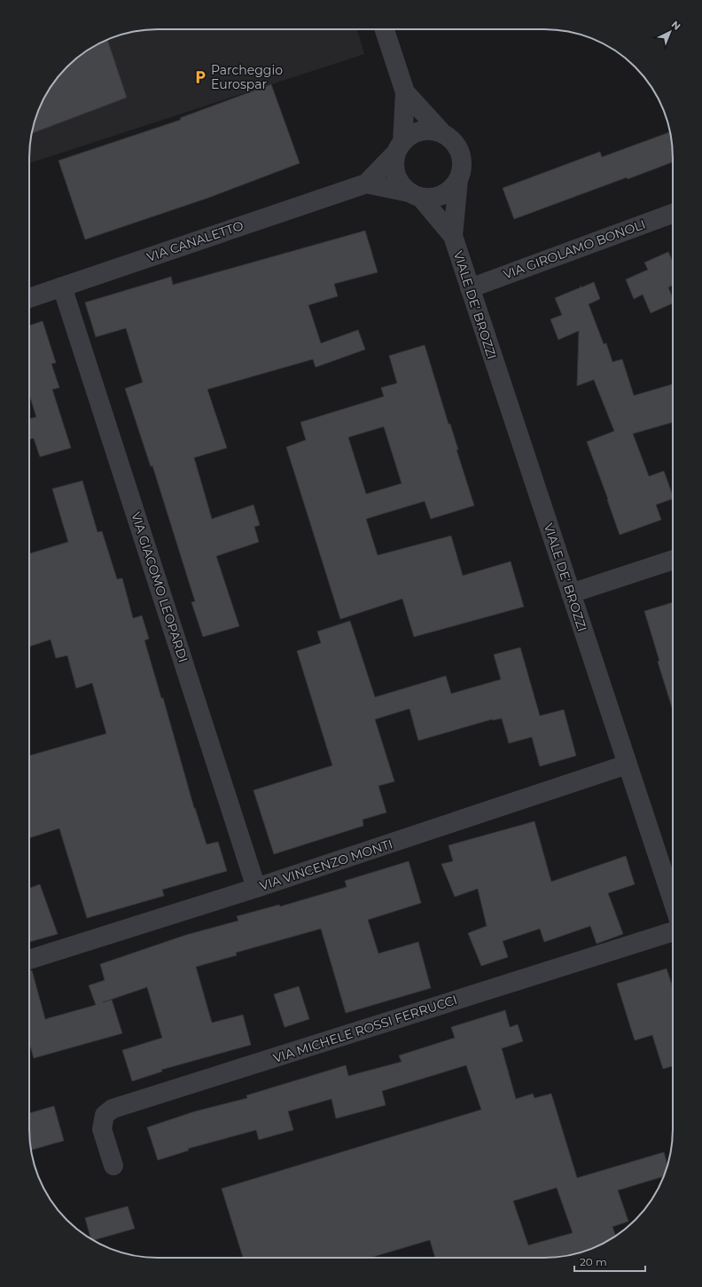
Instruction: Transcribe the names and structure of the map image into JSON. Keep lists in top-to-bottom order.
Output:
{
  "streets": {
    "street": [
      "VIA CANALETTO",
      "VIA GIROLAMO BONOLI",
      "VIALE DE' BROZZI",
      "VIA GIACOMO LEOPARDI",
      "VIA VINCENZO MONTI",
      "VIA MICHELE ROSSI FERRUCCI"
    ]
  },
  "crossings": [
    ["VIA CANALETTO", "VIALE DE' BROZZI"],
    ["VIA CANALETTO", "VIA GIACOMO LEOPARDI"],
    ["VIA GIROLAMO BONOLI", "VIALE DE' BROZZI"],
    ["VIALE DE' BROZZI", "VIA VINCENZO MONTI"],
    ["VIA GIACOMO LEOPARDI", "VIA VINCENZO MONTI"]
  ],
  "places": {
    "parking": ["Parcheggio Eurospar"]
  },
  "scale_bar": "20 m",
  "north": "top right"
}
